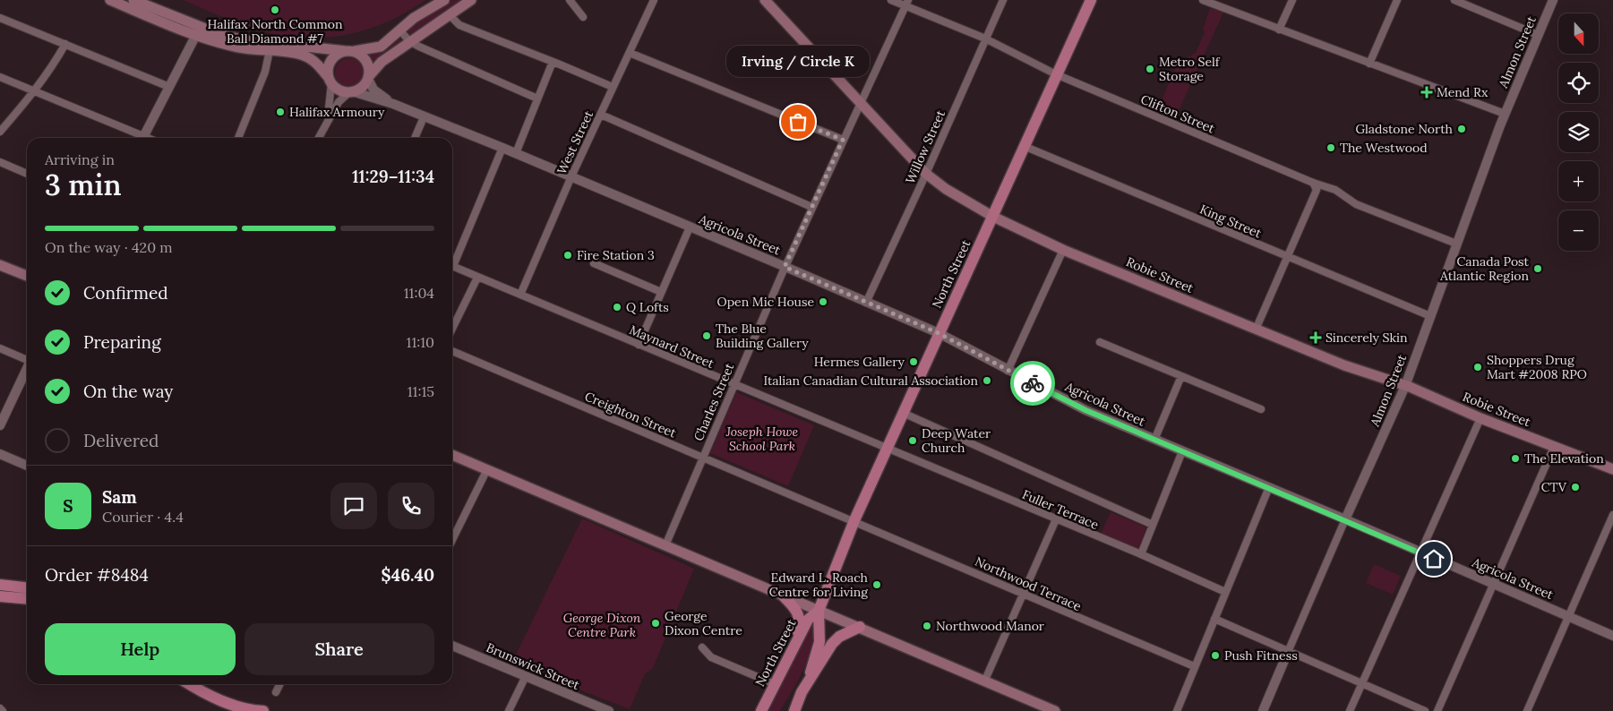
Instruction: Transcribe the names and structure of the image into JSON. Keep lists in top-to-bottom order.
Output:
{
  "streets": {
    "main road": ["North Street", "Robie Street"],
    "street": [
      "Almon Street",
      "Clifton Street",
      "West Street",
      "Willow Street",
      "King Street",
      "Agricola Street",
      "Maynard Street",
      "Charles Street",
      "Creighton Street",
      "Fuller Terrace",
      "Northwood Terrace",
      "Brunswick Street"
    ]
  },
  "crossings": [
    ["Almon Street", "Clifton Street"],
    ["Almon Street", "King Street"],
    ["Almon Street", "Agricola Street"],
    ["Almon Street", "Robie Street"],
    ["Clifton Street", "Willow Street"],
    ["Clifton Street", "North Street"],
    ["Clifton Street", "Charles Street"],
    ["West Street", "Agricola Street"],
    ["West Street", "Maynard Street"],
    ["Willow Street", "Agricola Street"],
    ["Willow Street", "Robie Street"],
    ["King Street", "North Street"],
    ["Agricola Street", "North Street"],
    ["Agricola Street", "Charles Street"],
    ["North Street", "Robie Street"],
    ["North Street", "Maynard Street"],
    ["North Street", "Creighton Street"],
    ["North Street", "Fuller Terrace"],
    ["North Street", "Northwood Terrace"],
    ["Robie Street", "Charles Street"],
    ["Maynard Street", "Charles Street"],
    ["Maynard Street", "Fuller Terrace"],
    ["Charles Street", "Creighton Street"],
    ["Creighton Street", "Northwood Terrace"]
  ],
  "parks": ["Joseph Howe School Park", "George Dixon Centre Park"],
  "places": {
    "other": [
      "Halifax North Common Ball Diamond #7",
      "Metro Self Storage",
      "Halifax Armoury",
      "Irving / Circle K",
      "Gladstone North",
      "The Westwood",
      "Fire Station 3",
      "Canada Post Atlantic Region",
      "Open Mic House",
      "Q Lofts",
      "The Blue Building Gallery",
      "Hermes Gallery",
      "Shoppers Drug Mart #2008 RPO",
      "Italian Canadian Cultural Association",
      "Deep Water Church",
      "The Elevation",
      "CTV",
      "Edward L. Roach Centre for Living",
      "George Dixon Centre",
      "Northwood Manor",
      "Push Fitness"
    ],
    "health": ["Mend Rx", "Sincerely Skin"]
  },
  "north": "bottom",
  "page": {
    "map_buttons": ["+", "−"],
    "bubble": "Irving / Circle K",
    "heading": ["3 min", "Arriving in", "11:29–11:34"],
    "panel": [
      "Sam",
      "Courier · 4.4",
      "Order #8484",
      "$46.40"
    ],
    "bar": "On the way · 420 m",
    "list": [
      ["Confirmed", "11:04"],
      ["Preparing", "11:10"],
      ["On the way", "11:15"],
      "Delivered"
    ],
    "round": "S",
    "buttons": ["Help", "Share"]
  }
}
